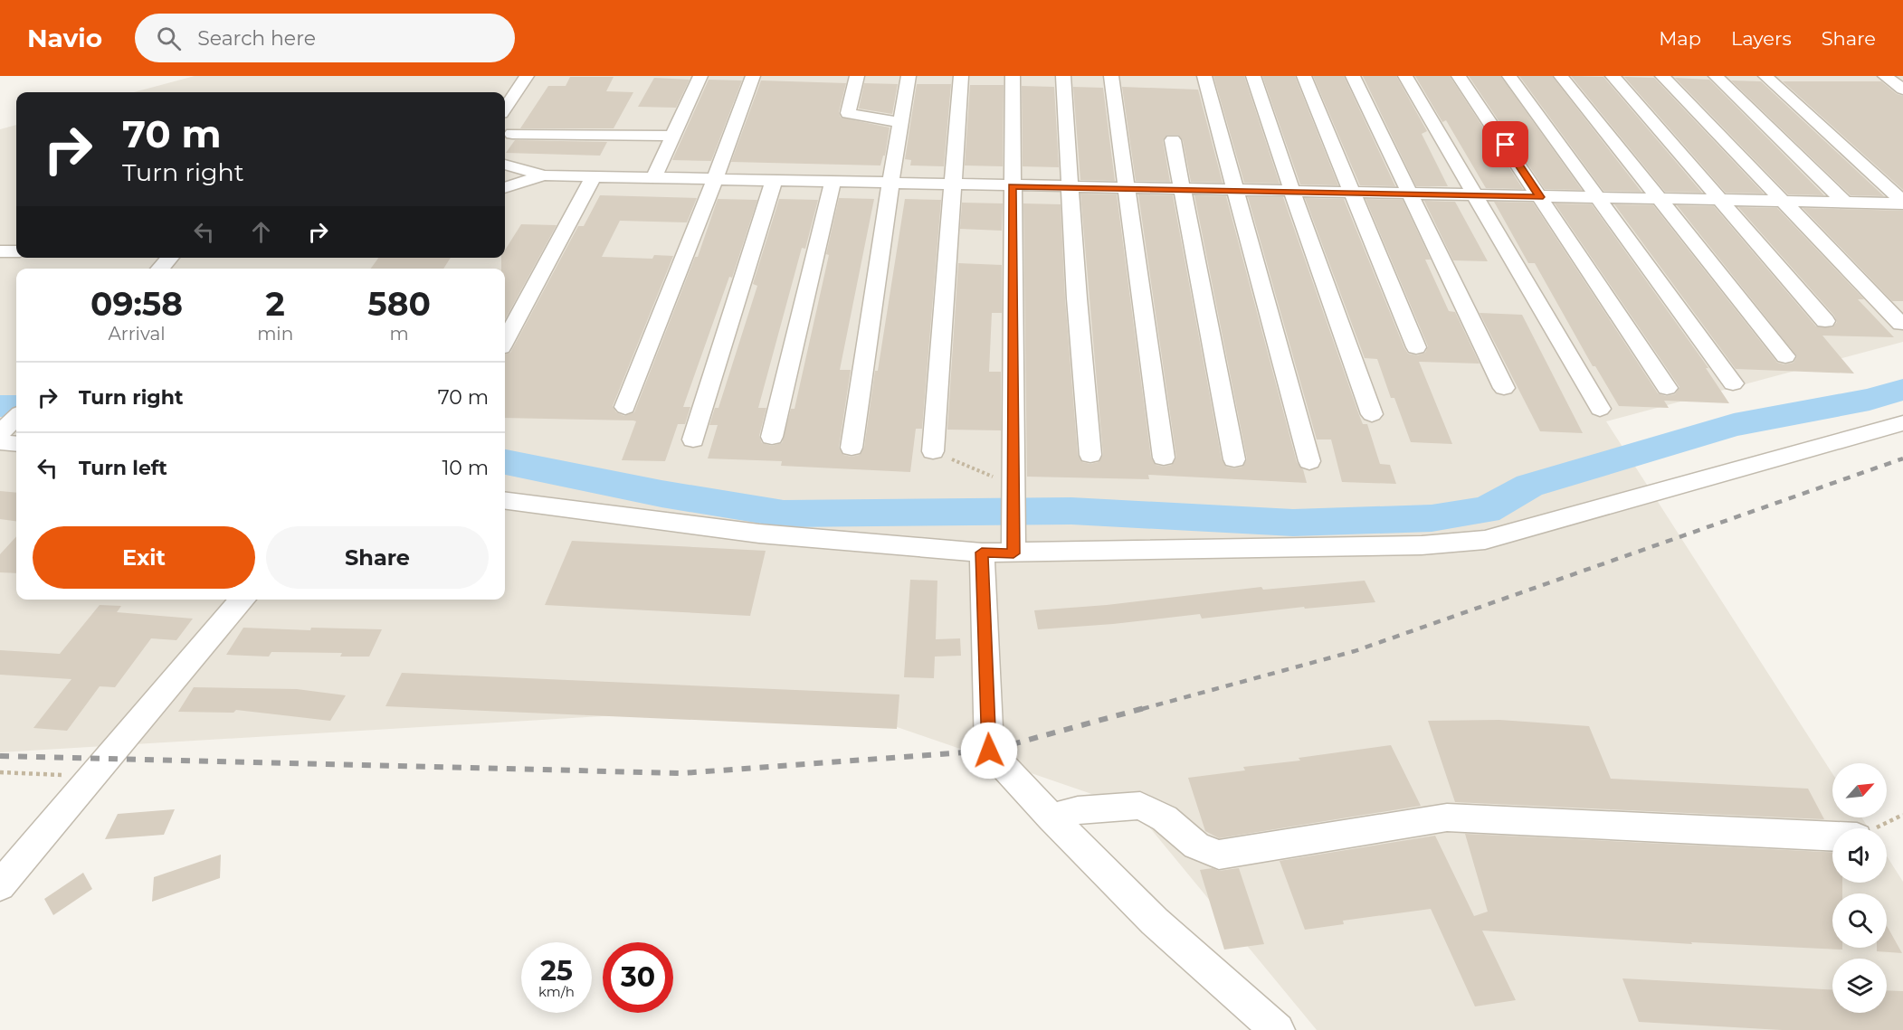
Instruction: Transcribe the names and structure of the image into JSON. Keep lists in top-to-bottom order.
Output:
{
  "north": "top right",
  "page": {
    "header": "Navio",
    "search": "Search here",
    "nav": ["Map", "Layers", "Share"],
    "turn": ["70 m", "Turn right"],
    "eta": [
      "09:58",
      "Arrival",
      "2",
      "min",
      "580",
      "m"
    ],
    "list": [
      {
        "name": "Turn right",
        "value": "70 m"
      },
      {
        "name": "Turn left",
        "value": "10 m"
      }
    ],
    "buttons": ["Exit", "Share"],
    "speed": "25 km/h",
    "limit": "30"
  }
}
